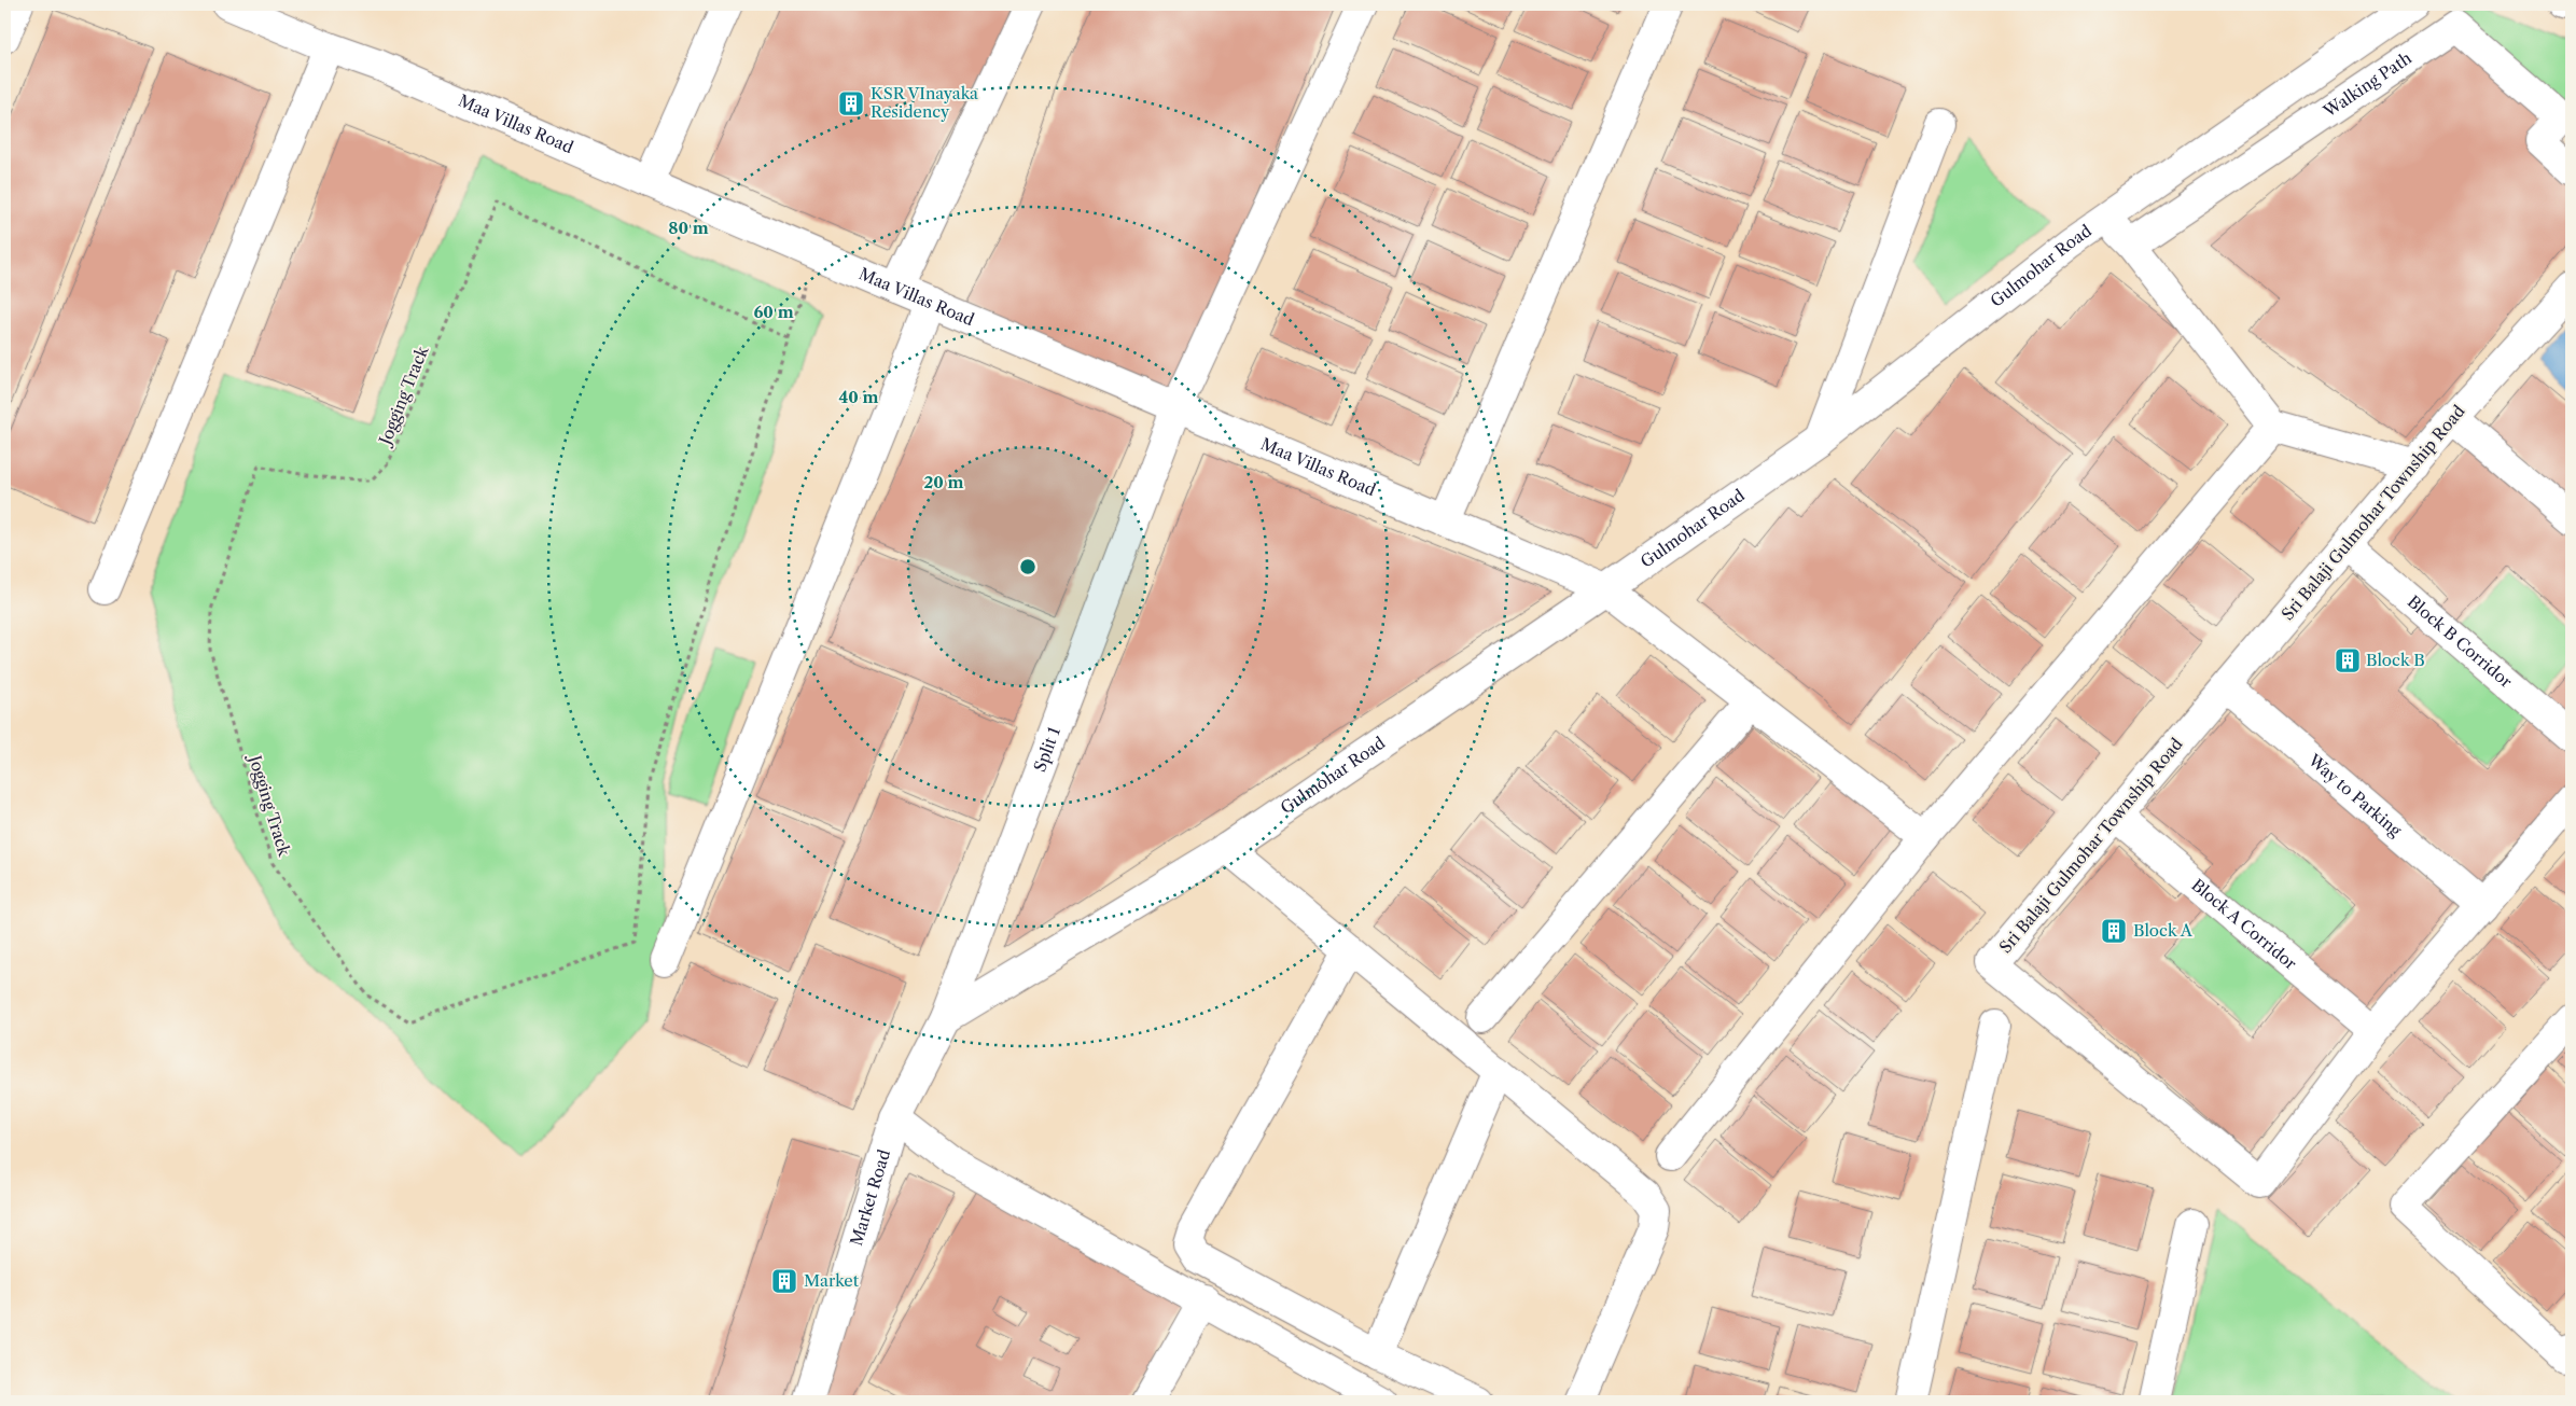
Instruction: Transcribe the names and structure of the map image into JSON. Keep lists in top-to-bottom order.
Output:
{
  "streets": {
    "street": [
      "Walking Path",
      "Maa Villas Road",
      "Gulmohar Road",
      "Sri Balaji Gulmohar Township Road",
      "Block B Corridor",
      "Split 1",
      "Way to Parking",
      "Block A Corridor",
      "Market Road"
    ],
    "path": ["Jogging Track"]
  },
  "crossings": [
    ["Maa Villas Road", "Gulmohar Road"],
    ["Maa Villas Road", "Split 1"],
    ["Gulmohar Road", "Split 1"],
    ["Sri Balaji Gulmohar Township Road", "Block B Corridor"],
    ["Sri Balaji Gulmohar Township Road", "Way to Parking"],
    ["Sri Balaji Gulmohar Township Road", "Block A Corridor"],
    ["Split 1", "Market Road"]
  ],
  "places": {
    "building": [
      "KSR VInayaka Residency",
      "Block B",
      "Block A",
      "Market"
    ]
  },
  "rings": [
    "80 m",
    "60 m",
    "40 m",
    "20 m"
  ]
}
